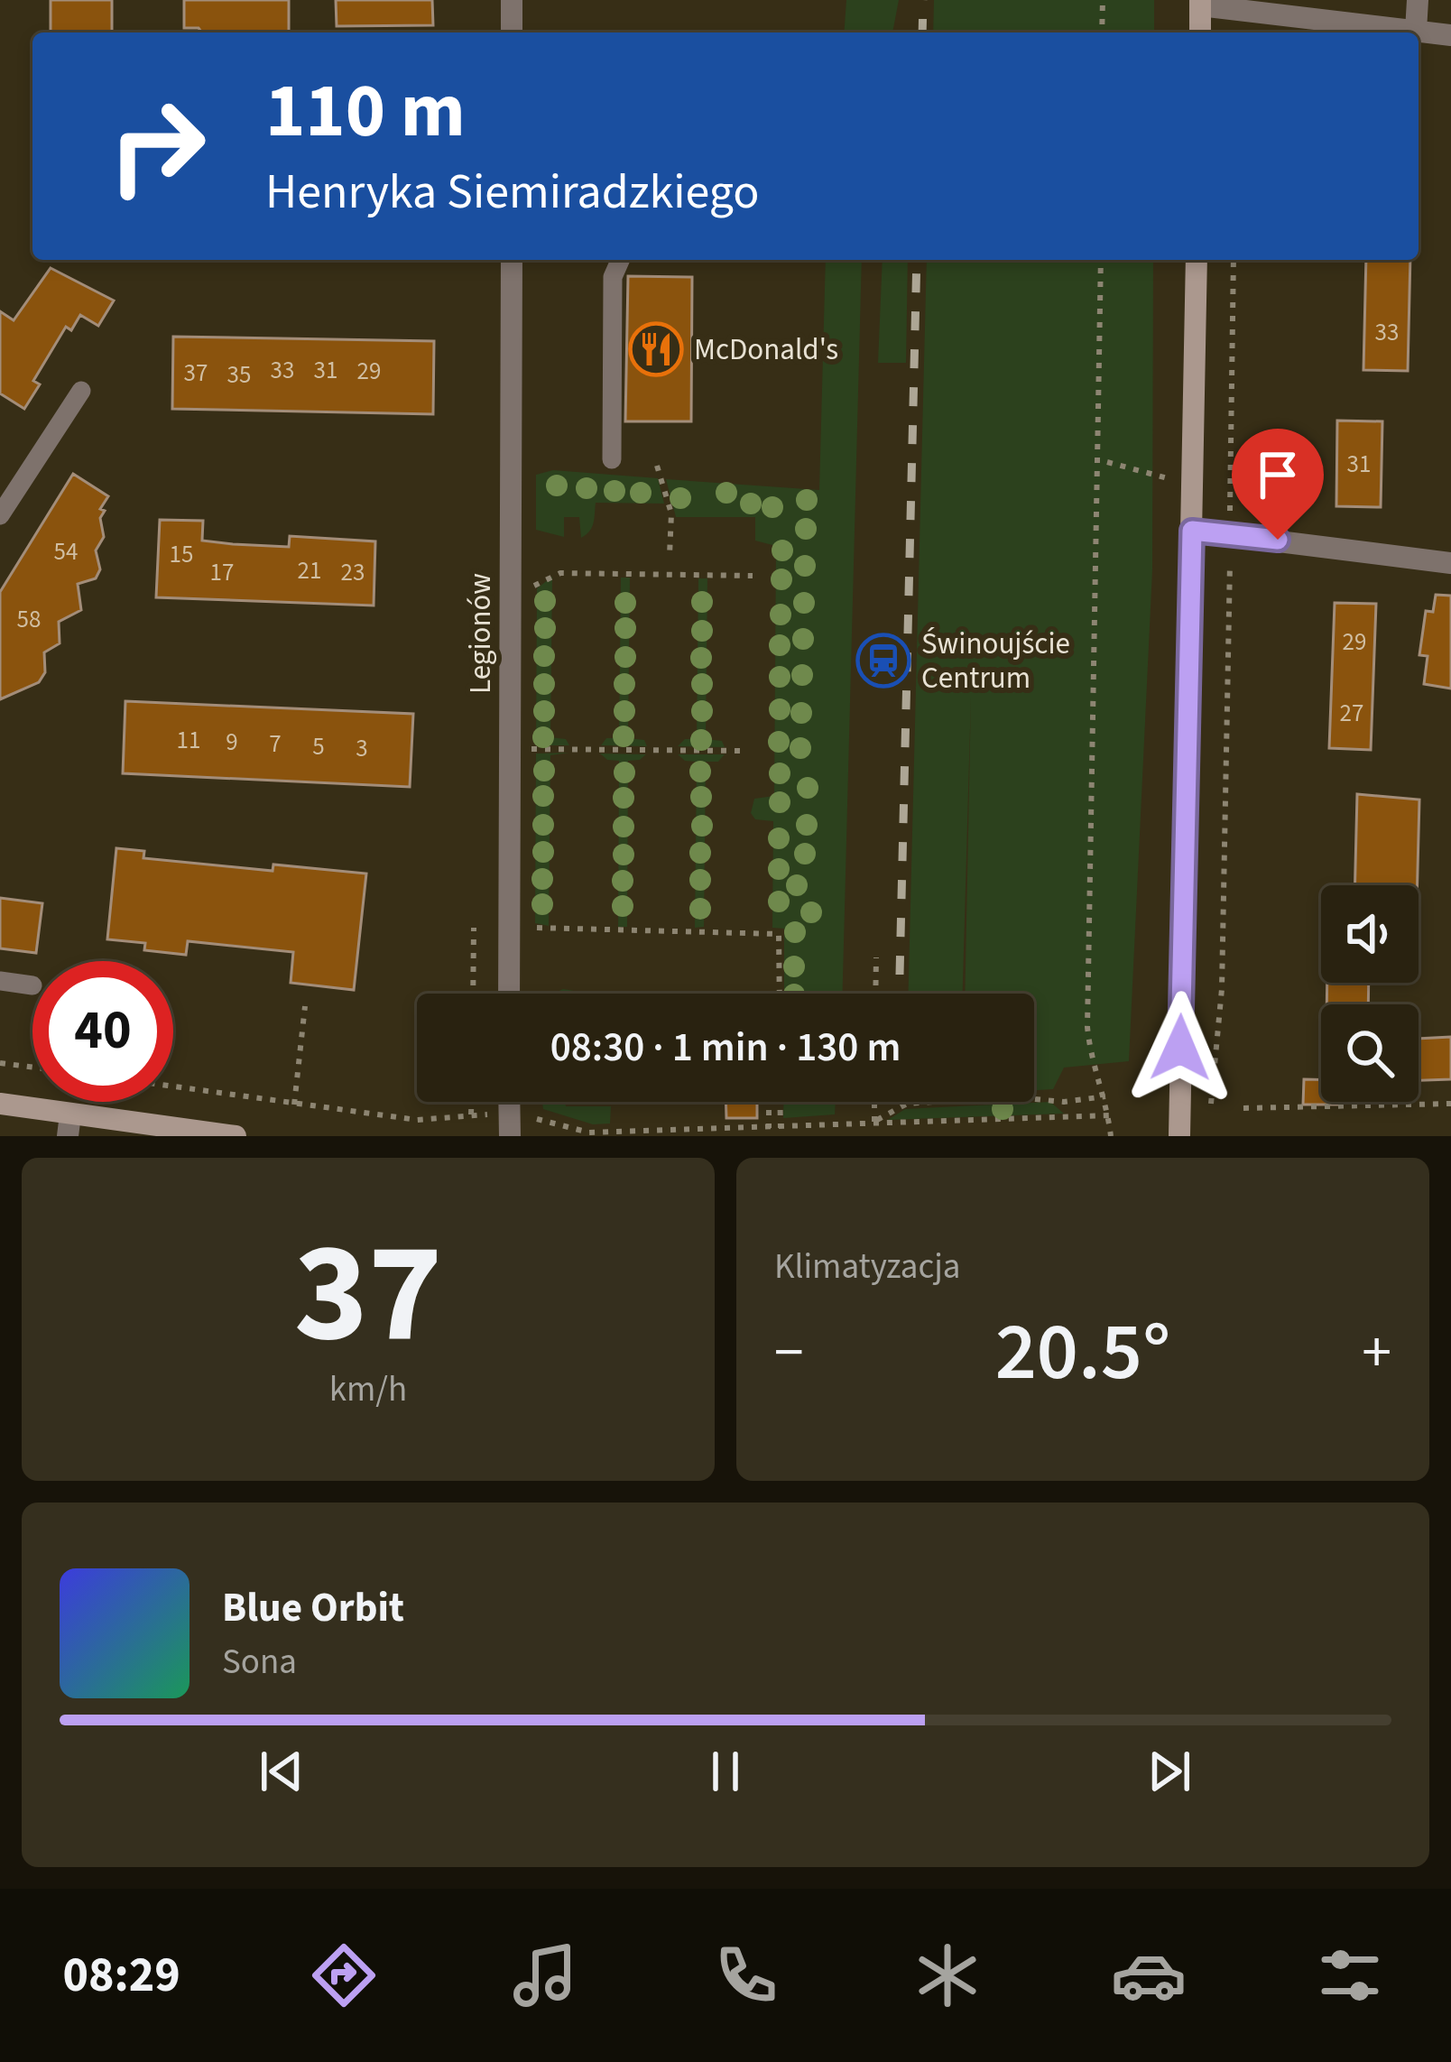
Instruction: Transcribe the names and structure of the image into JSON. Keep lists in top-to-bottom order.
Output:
{
  "streets": {
    "street": ["Legionów"]
  },
  "places": {
    "restaurant": ["McDonald's"],
    "station": ["Świnoujście Centrum"]
  },
  "house_numbers": [
    "33",
    "33",
    "31",
    "29",
    "37",
    "35",
    "31",
    "54",
    "15",
    "21",
    "17",
    "23",
    "58",
    "29",
    "27",
    "11",
    "9",
    "7",
    "5",
    "3"
  ],
  "page": {
    "turn": ["110 m", "Henryka Siemiradzkiego"],
    "limit": "40",
    "trip": "08:30 · 1 min · 130 m",
    "tile": [
      ["37", "km/h"],
      "Klimatyzacja"
    ],
    "heat": ["−", "20.5°", "+"],
    "song": ["Blue Orbit", "Sona"],
    "tabs": "08:29"
  }
}
